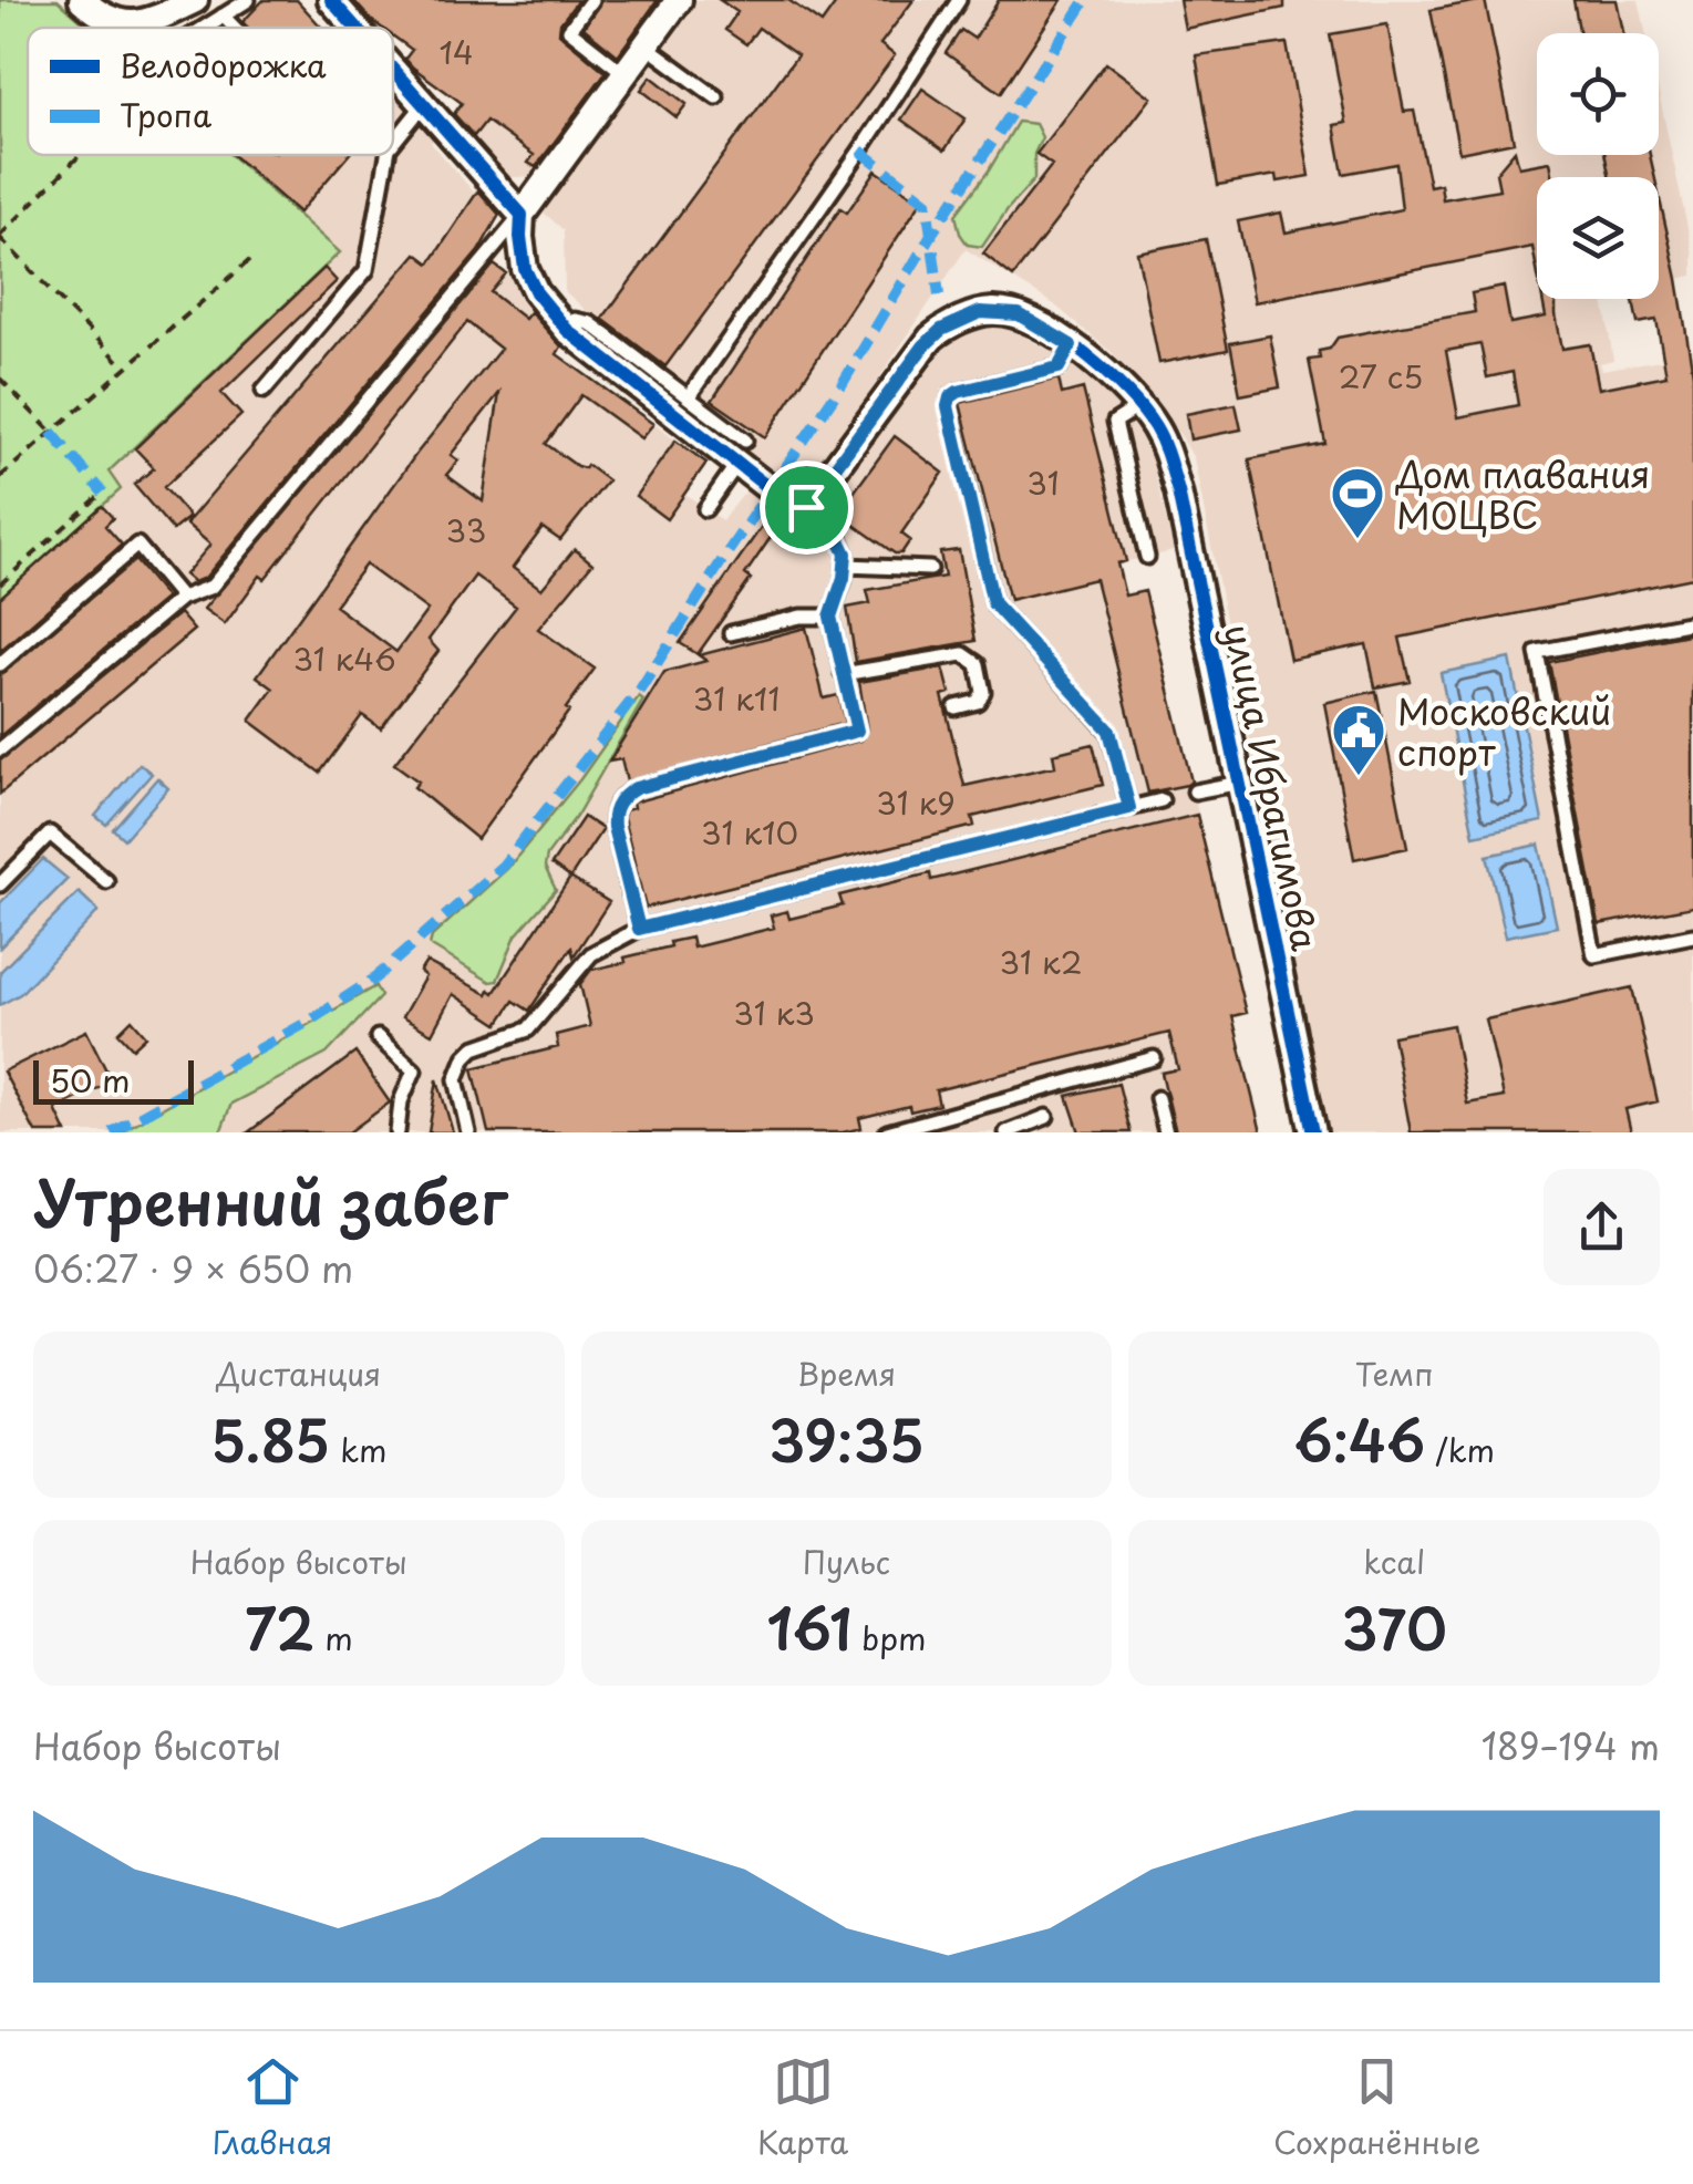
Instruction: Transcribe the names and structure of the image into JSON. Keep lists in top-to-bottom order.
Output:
{
  "streets": {
    "street": ["улица Ибрагимова"]
  },
  "places": {
    "sports": ["Дом плавания МОЦВС"],
    "public building": ["Московский спорт"]
  },
  "house_numbers": [
    "14",
    "27 с5",
    "31",
    "33",
    "31 к46",
    "31 к11",
    "31 к9",
    "31 к10",
    "31 к2",
    "31 к3"
  ],
  "legend": ["Велодорожка", "Тропа"],
  "scale_bar": "50 m",
  "page": {
    "scale": "50 m",
    "heading": ["Утренний забег", "06:27 · 9 × 650 m"],
    "stats": [
      ["Дистанция", "5.85 km"],
      ["Время", "39:35"],
      ["Темп", "6:46 /km"],
      ["Набор высоты", "72 m"],
      ["Пульс", "161 bpm"],
      ["kcal", "370"]
    ],
    "chart": ["Набор высоты", "189–194 m"],
    "tabs": ["Главная", "Карта", "Сохранённые"]
  }
}
